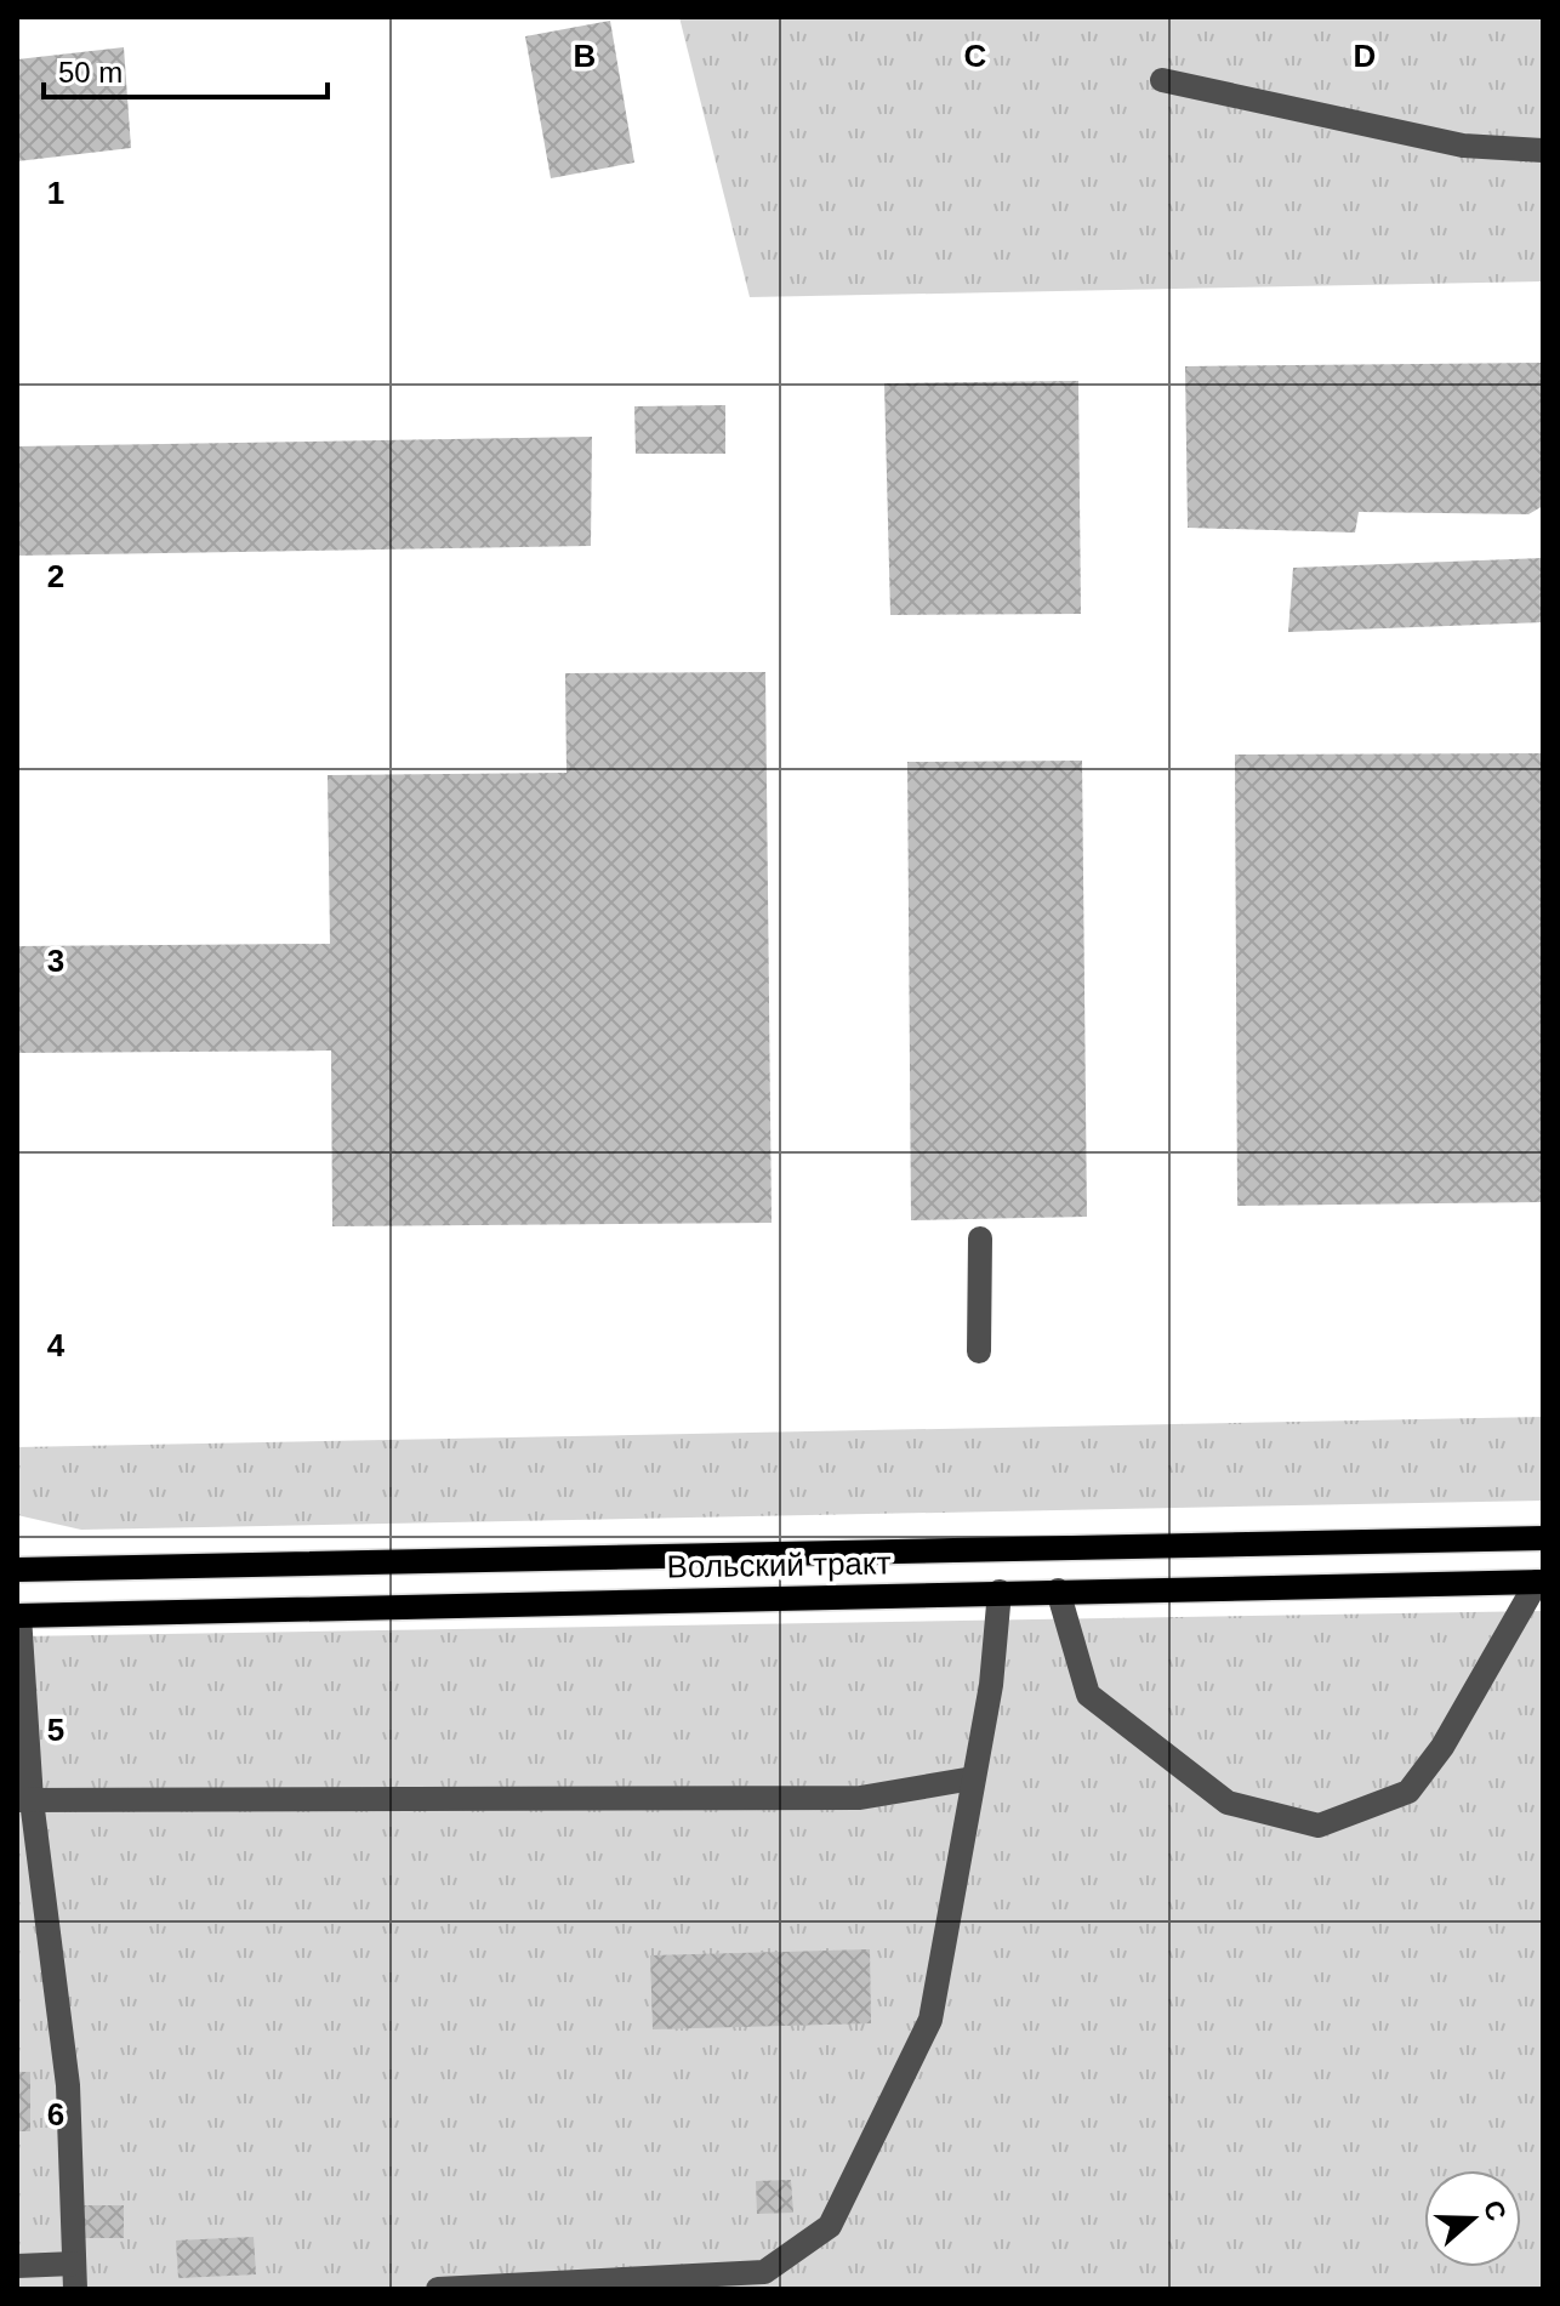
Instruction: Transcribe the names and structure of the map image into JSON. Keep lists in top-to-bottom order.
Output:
{
  "streets": {
    "main road": ["Вольский тракт"]
  },
  "scale_bar": "50 m",
  "north": "right",
  "grid": {
    "columns": ["B", "C", "D"],
    "rows": [
      "1",
      "2",
      "3",
      "4",
      "5",
      "6"
    ]
  }
}
